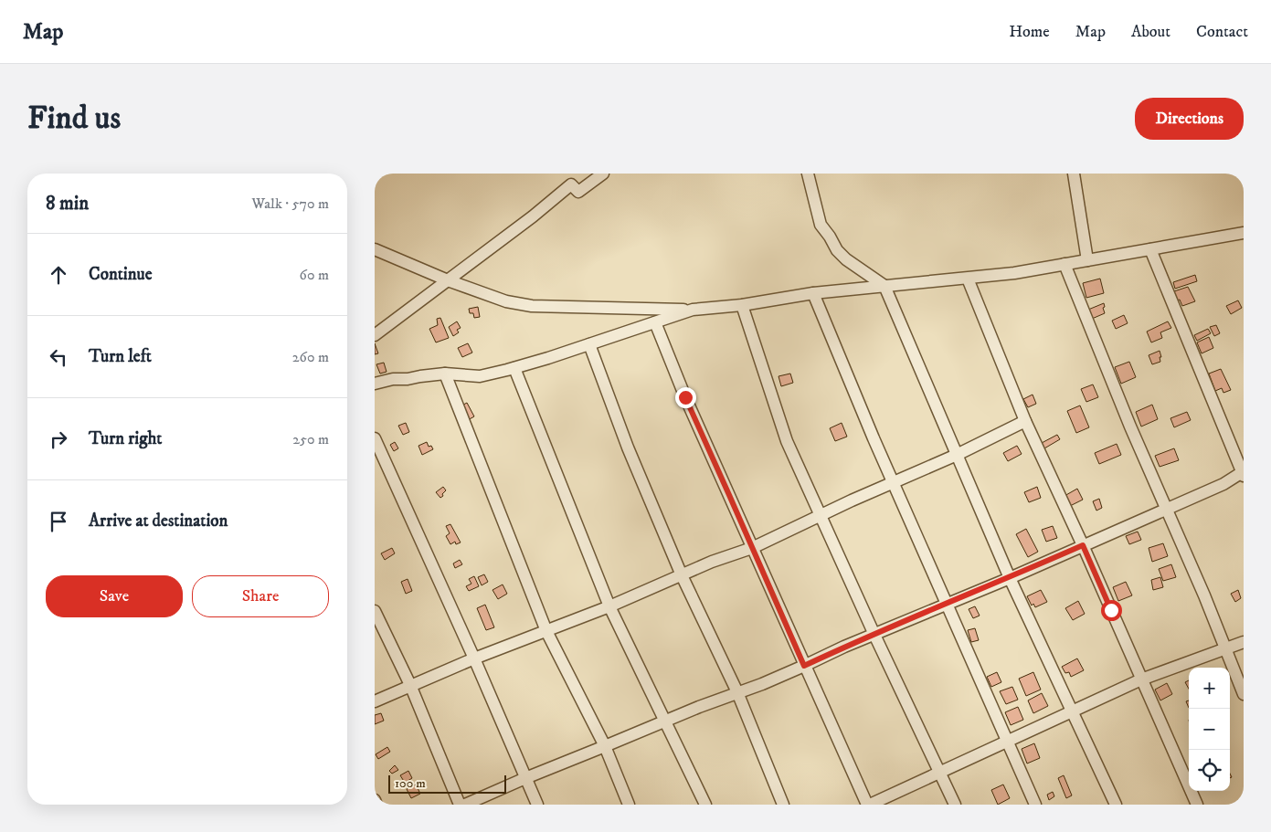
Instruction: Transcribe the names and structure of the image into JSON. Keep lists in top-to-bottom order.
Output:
{
  "scale_bar": "100 m",
  "page": {
    "header": "Map",
    "nav": [
      "Home",
      "Map",
      "About",
      "Contact"
    ],
    "buttons": [
      "Directions",
      ["Save", "Share"]
    ],
    "title": "Find us",
    "heading": ["8 min", "Walk · 570 m"],
    "list": [
      ["Continue", "60 m"],
      ["Turn left", "260 m"],
      ["Turn right", "250 m"],
      "Arrive at destination"
    ],
    "map_buttons": ["+", "−"],
    "scale": "100 m"
  }
}
